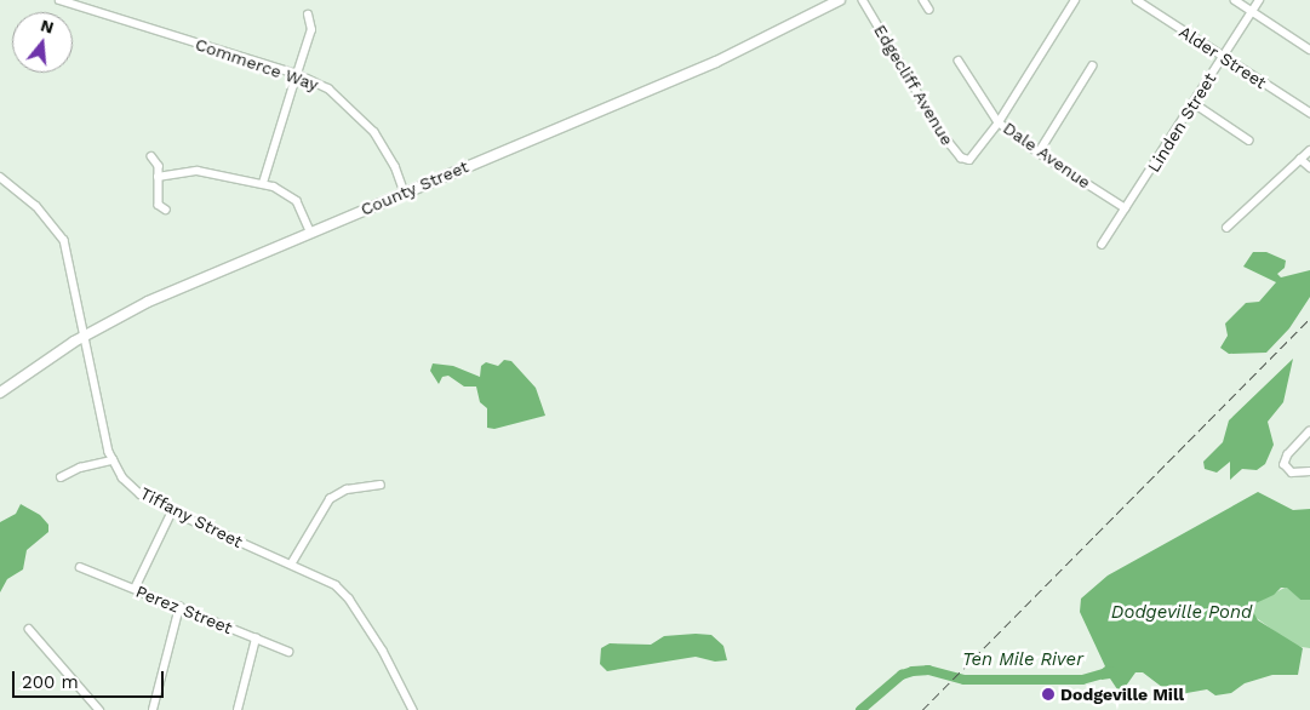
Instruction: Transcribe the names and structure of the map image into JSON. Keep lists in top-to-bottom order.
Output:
{
  "streets": {
    "main road": ["County Street"],
    "street": [
      "Alder Street",
      "Commerce Way",
      "Edgecliff Avenue",
      "Linden Street",
      "Dale Avenue",
      "Tiffany Street",
      "Perez Street"
    ]
  },
  "crossings": [
    ["Alder Street", "Linden Street"],
    ["Commerce Way", "County Street"],
    ["Edgecliff Avenue", "Dale Avenue"],
    ["Linden Street", "Dale Avenue"],
    ["County Street", "Tiffany Street"]
  ],
  "water": ["Dodgeville Pond", "Ten Mile River"],
  "places": ["Dodgeville Mill"],
  "scale_bar": "200 m",
  "north": "top"
}
